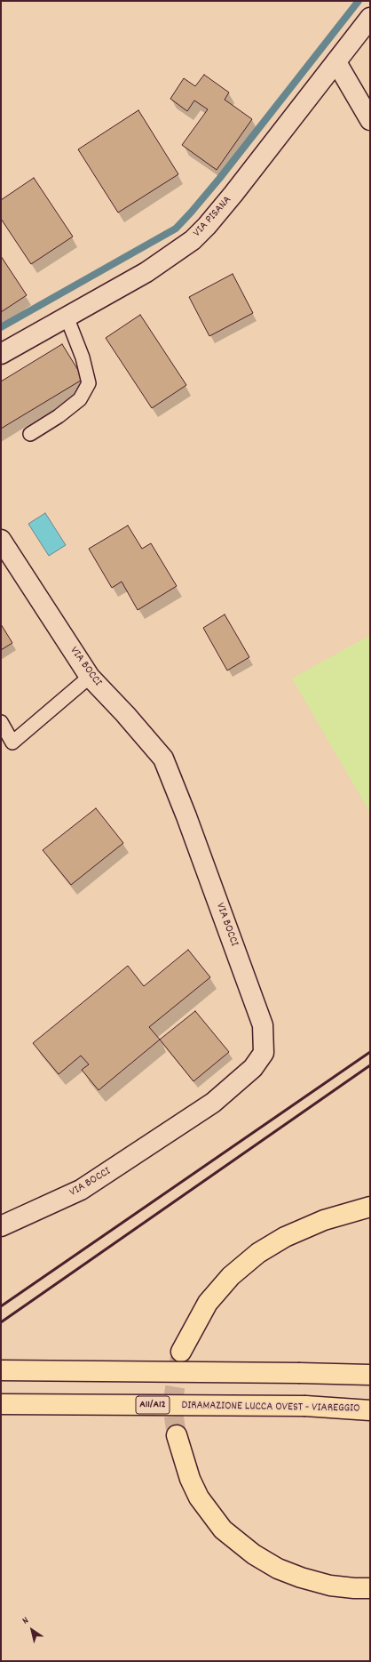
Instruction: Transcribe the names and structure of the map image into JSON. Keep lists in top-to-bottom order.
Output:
{
  "streets": {
    "highway": ["A11/A12", "DIRAMAZIONE LUCCA OVEST - VIAREGGIO"],
    "street": ["VIA PISANA", "VIA BOCCI"]
  },
  "north": "top left"
}
